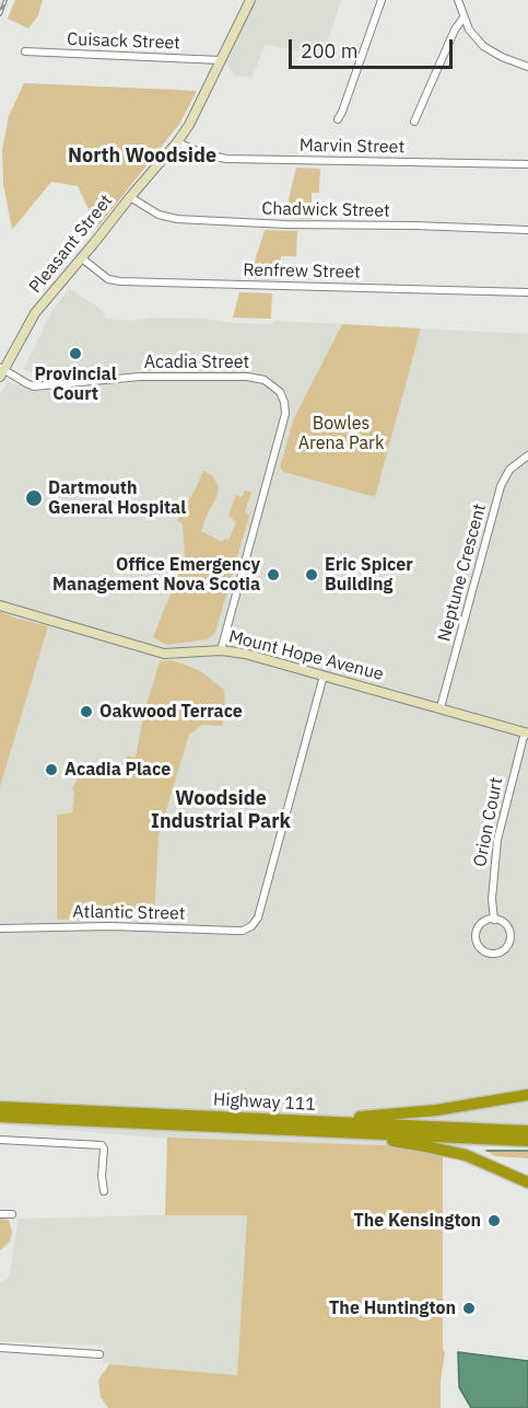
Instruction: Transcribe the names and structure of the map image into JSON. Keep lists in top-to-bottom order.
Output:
{
  "streets": {
    "highway": ["Highway 111"],
    "street": [
      "Cuisack Street",
      "Marvin Street",
      "Chadwick Street",
      "Pleasant Street",
      "Renfrew Street",
      "Acadia Street",
      "Neptune Crescent",
      "Mount Hope Avenue",
      "Orion Court",
      "Atlantic Street"
    ]
  },
  "crossings": [
    ["Cuisack Street", "Pleasant Street"],
    ["Marvin Street", "Pleasant Street"],
    ["Chadwick Street", "Pleasant Street"],
    ["Pleasant Street", "Renfrew Street"],
    ["Pleasant Street", "Acadia Street"],
    ["Acadia Street", "Mount Hope Avenue"],
    ["Neptune Crescent", "Mount Hope Avenue"],
    ["Mount Hope Avenue", "Orion Court"],
    ["Mount Hope Avenue", "Atlantic Street"]
  ],
  "districts": ["North Woodside", "Woodside Industrial Park"],
  "parks": ["Bowles Arena Park"],
  "places": [
    "Provincial Court",
    "Dartmouth General Hospital",
    "Office Emergency Management Nova Scotia",
    "Eric Spicer Building",
    "Oakwood Terrace",
    "Acadia Place",
    "The Kensington",
    "The Huntington"
  ],
  "scale_bar": "200 m"
}
